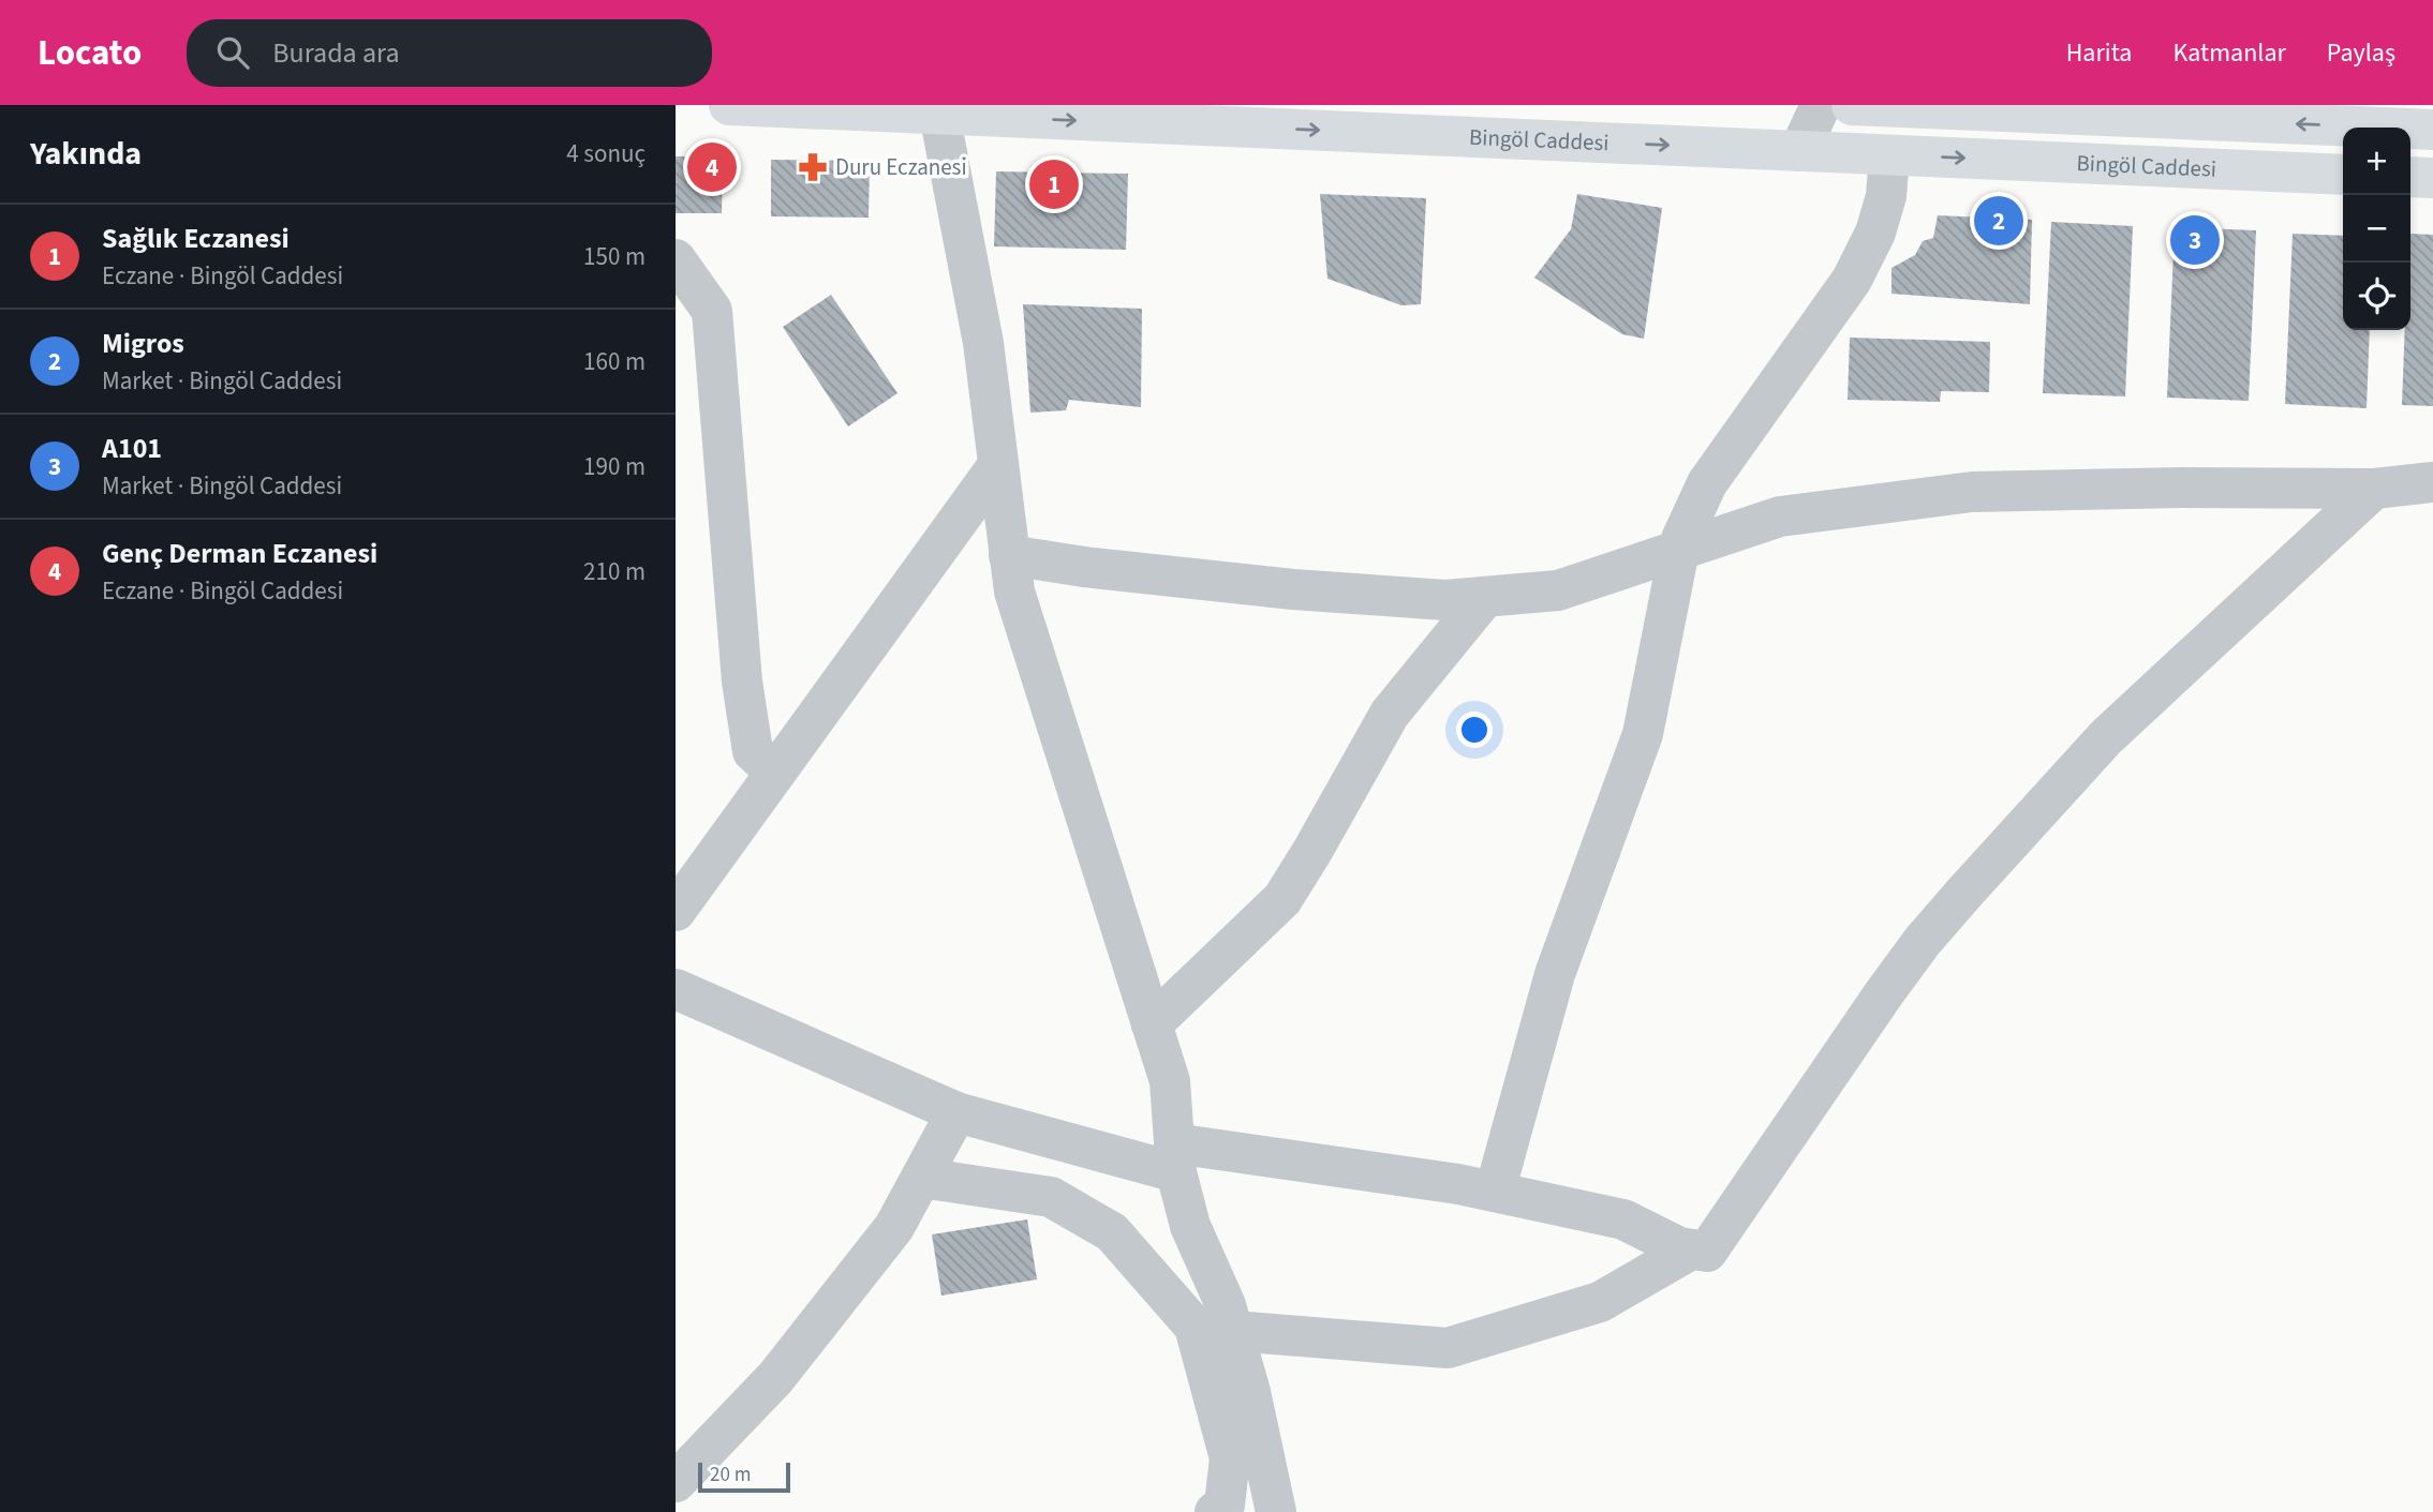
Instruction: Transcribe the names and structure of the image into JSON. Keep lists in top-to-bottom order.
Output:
{
  "streets": {
    "main road": ["Bingöl Caddesi"]
  },
  "places": {
    "pharmacy": ["Duru Eczanesi"]
  },
  "scale_bar": "20 m",
  "page": {
    "header": "Locato",
    "search": "Burada ara",
    "nav": ["Harita", "Katmanlar", "Paylaş"],
    "heading": ["Yakında", "4 sonuç"],
    "map_buttons": ["+", "−"],
    "pins": [
      "4",
      "1",
      "2",
      "3"
    ],
    "list": [
      {
        "mark": "1",
        "name": "Sağlık Eczanesi",
        "note": "Eczane · Bingöl Caddesi",
        "value": "150 m"
      },
      {
        "mark": "2",
        "name": "Migros",
        "note": "Market · Bingöl Caddesi",
        "value": "160 m"
      },
      {
        "mark": "3",
        "name": "A101",
        "note": "Market · Bingöl Caddesi",
        "value": "190 m"
      },
      {
        "mark": "4",
        "name": "Genç Derman Eczanesi",
        "note": "Eczane · Bingöl Caddesi",
        "value": "210 m"
      }
    ],
    "scale": "20 m"
  }
}
